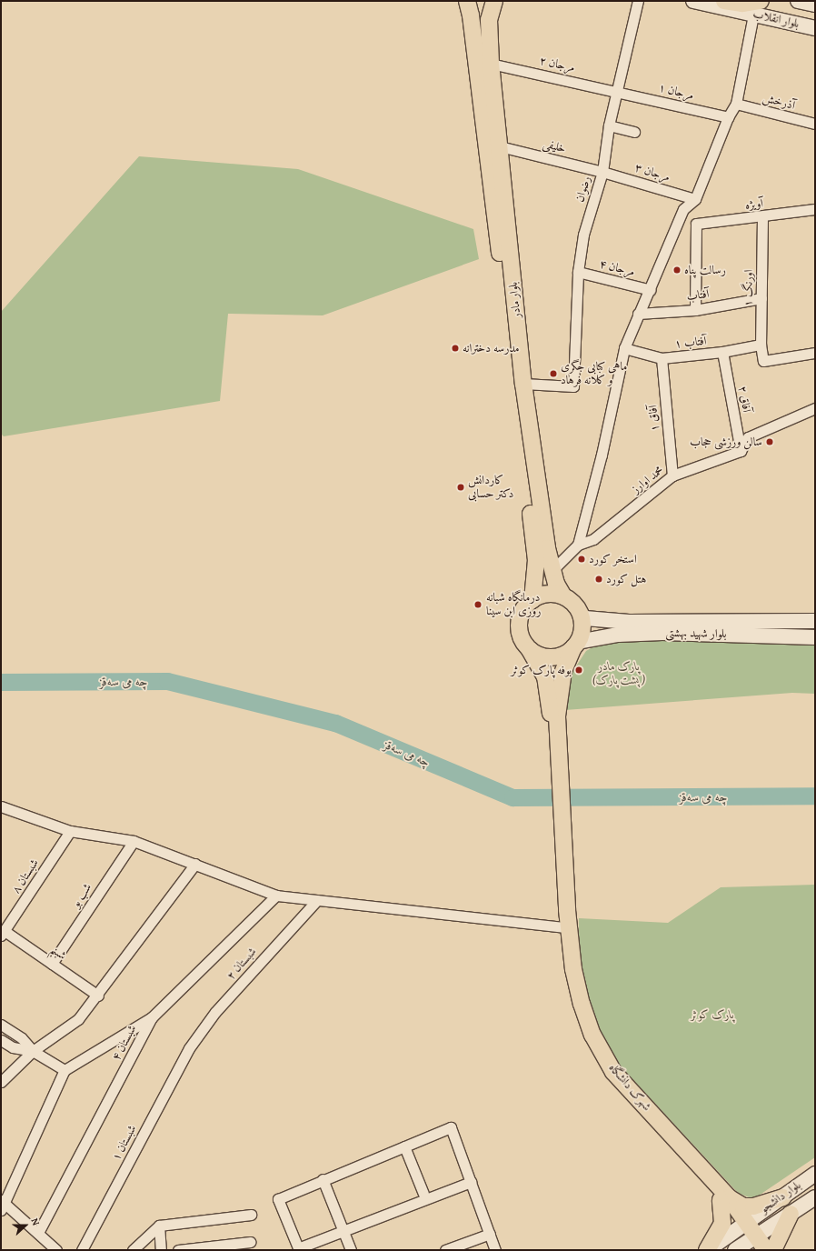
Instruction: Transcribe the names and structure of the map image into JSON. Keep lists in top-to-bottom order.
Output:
{
  "streets": {
    "main road": [
      "بلوار انقلاب",
      "بلوار مادر",
      "بلوار شهید بهشتی",
      "شهرک دانشگاه",
      "بلوار دانشجو"
    ],
    "street": [
      "مرجان ۲",
      "مرجان ۱",
      "آذرخش",
      "خلیفی",
      "مرجان ۳",
      "رضوان",
      "آویژه",
      "مرجان ۴",
      "اورنگ ۱",
      "آفتاب",
      "آفتاب ۱",
      "آفاق ۲",
      "آفاق ۱",
      "محمد اوارز",
      "شبستان ۸",
      "شب بو",
      "شبنم",
      "شبستان ۲",
      "شبستان ۴",
      "شبستان ۱"
    ]
  },
  "crossings": [
    ["مرجان ۲", "مرجان ۱"],
    ["مرجان ۲", "رضوان"],
    ["مرجان ۲", "بلوار مادر"],
    ["مرجان ۱", "رضوان"],
    ["خلیفی", "مرجان ۳"],
    ["خلیفی", "رضوان"],
    ["خلیفی", "بلوار مادر"],
    ["مرجان ۳", "رضوان"],
    ["رضوان", "مرجان ۴"],
    ["رضوان", "بلوار مادر"],
    ["آویژه", "اورنگ ۱"],
    ["آویژه", "آفتاب"],
    ["اورنگ ۱", "آفتاب"],
    ["اورنگ ۱", "آفتاب ۱"],
    ["بلوار مادر", "بلوار شهید بهشتی"],
    ["آفتاب ۱", "آفاق ۲"],
    ["آفتاب ۱", "آفاق ۱"],
    ["آفاق ۲", "محمد اوارز"],
    ["آفاق ۱", "محمد اوارز"],
    ["شبستان ۸", "شبنم"],
    ["شب بو", "شبنم"],
    ["شبستان ۲", "شبستان ۱"]
  ],
  "water": ["چە می سەقز"],
  "parks": ["پارک مادر (پشت پارک )", "پارک کوثر"],
  "places": [
    "رسالت پناه",
    "مدرسه دخترانه",
    "ماهی کبابی جگری و کلانه فرهاد",
    "سالن ورزشی حجاب",
    "کاردانش دکتر حسابی",
    "استخر کورد",
    "هتل کورد",
    "درمانگاه شبانه روزی ابن سینا",
    "بوفه پارک کوثر"
  ],
  "north": "right"
}
